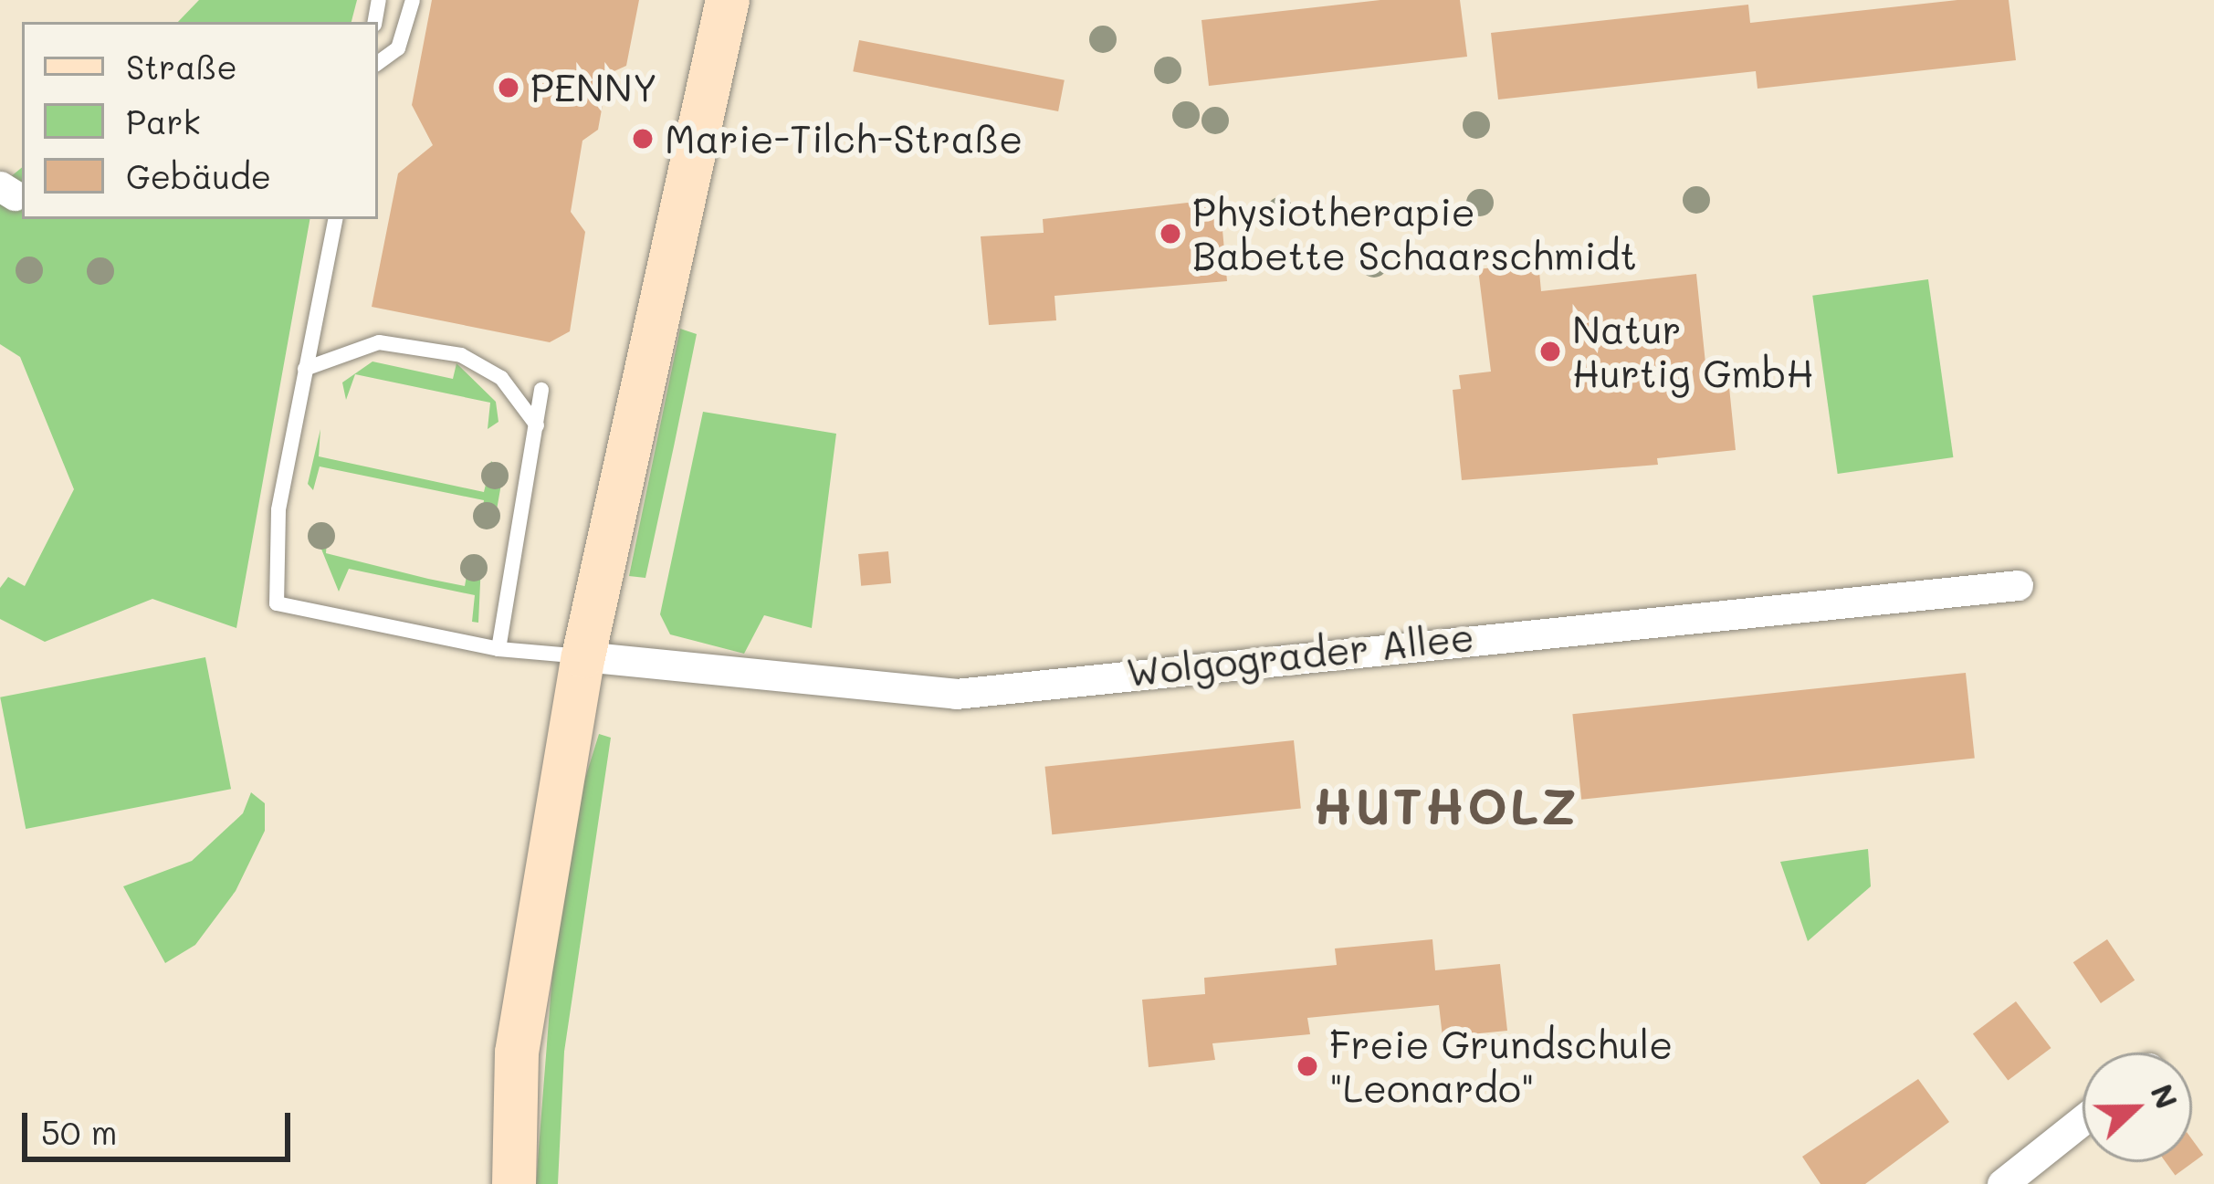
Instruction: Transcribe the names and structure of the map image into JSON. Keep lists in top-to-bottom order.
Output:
{
  "streets": {
    "street": ["Wolgograder Allee"]
  },
  "districts": ["HUTHOLZ"],
  "places": [
    "PENNY",
    "Marie-Tilch-Straße",
    "Physiotherapie Babette Schaarschmidt",
    "Natur Hurtig GmbH",
    "Freie Grundschule \"Leonardo\""
  ],
  "legend": ["Straße", "Park", "Gebäude"],
  "scale_bar": "50 m",
  "north": "right"
}
